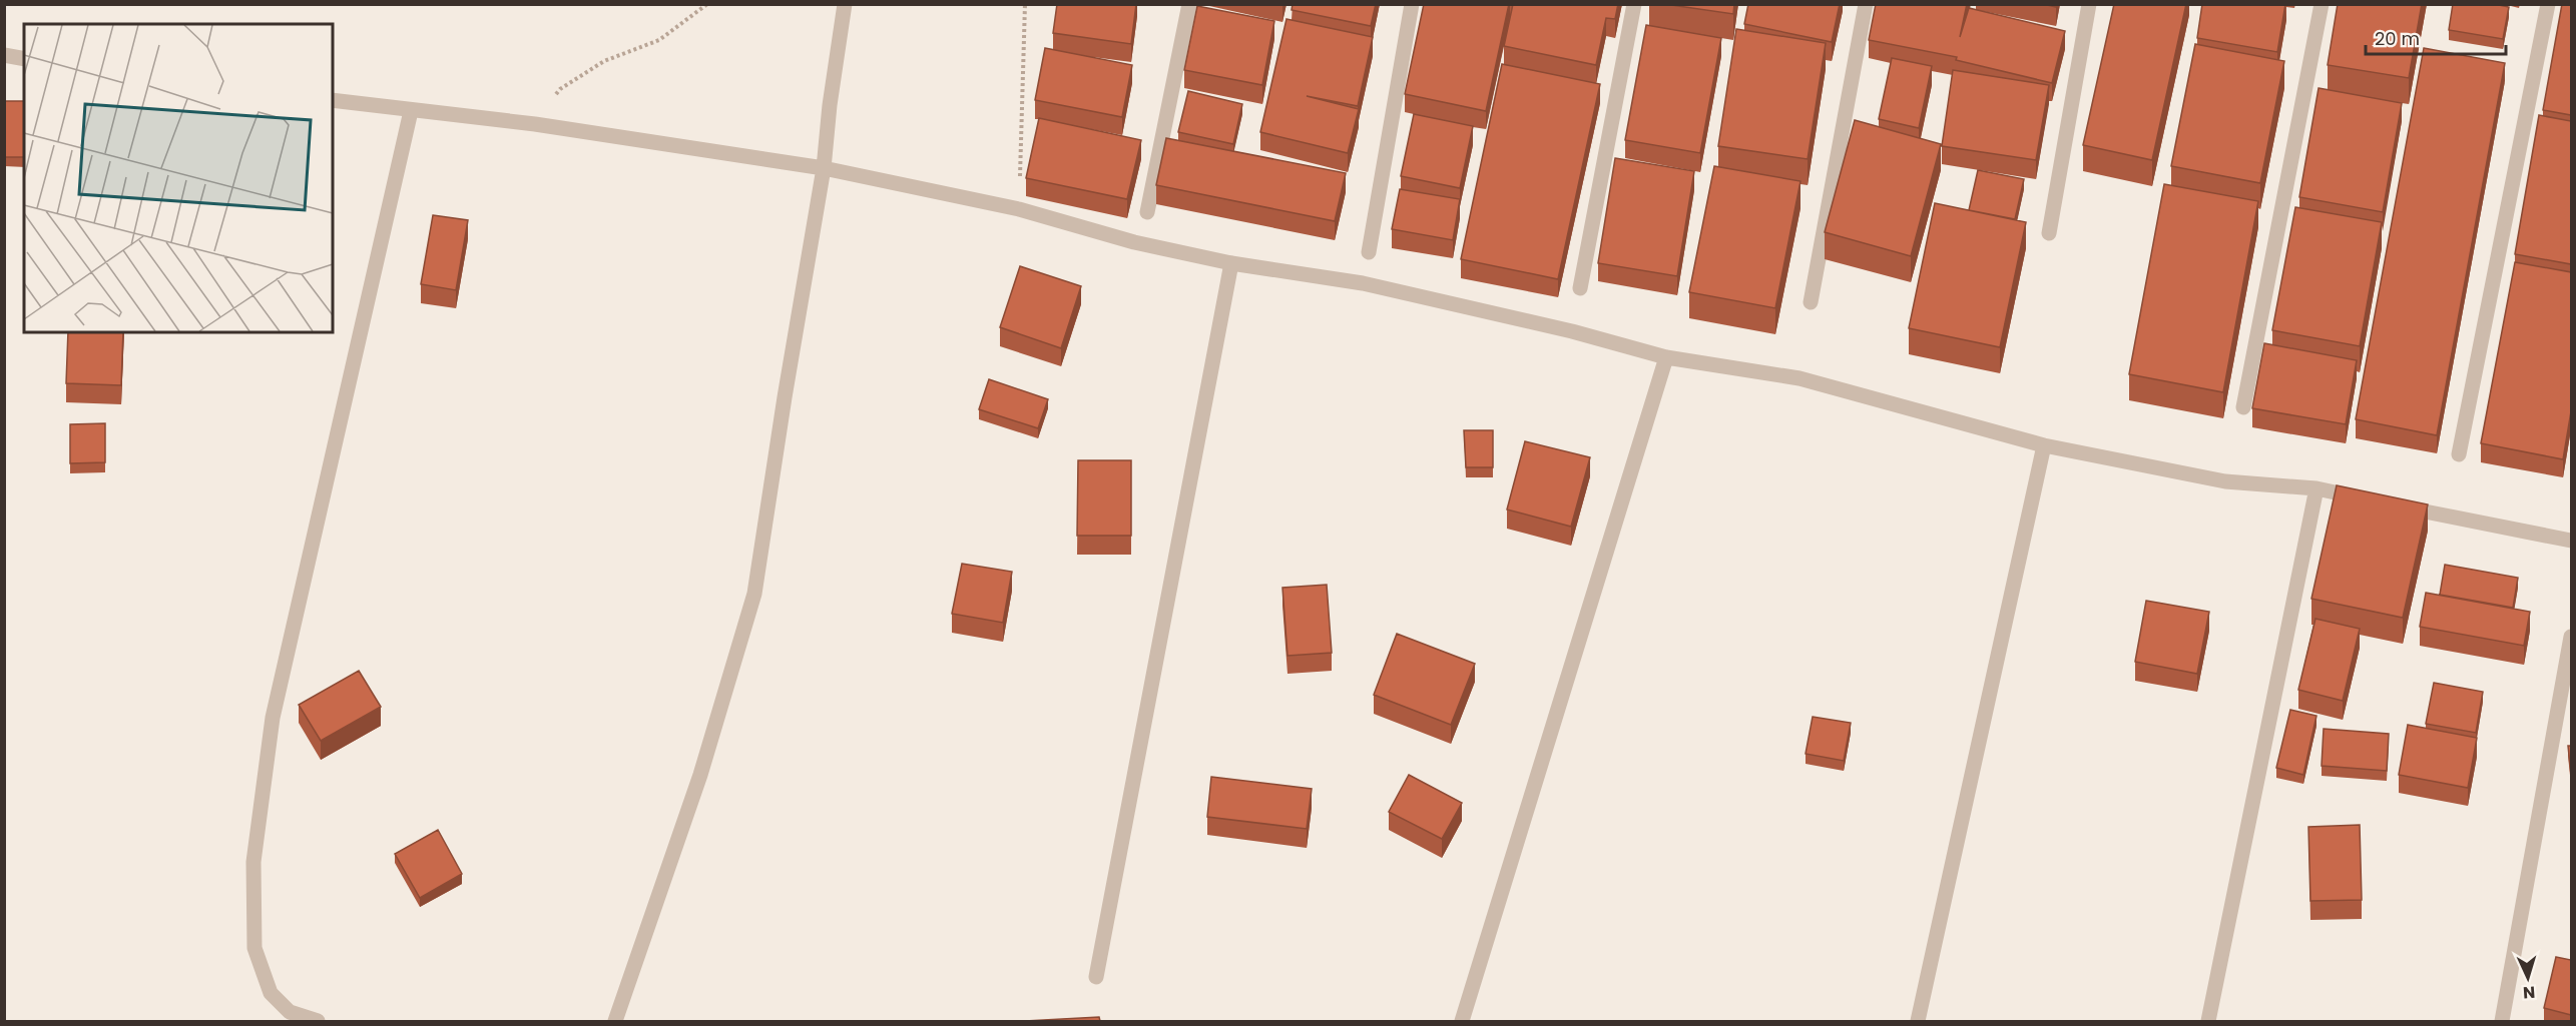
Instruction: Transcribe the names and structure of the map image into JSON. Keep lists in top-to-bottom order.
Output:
{
  "scale_bar": "20 m",
  "north": "bottom"
}
